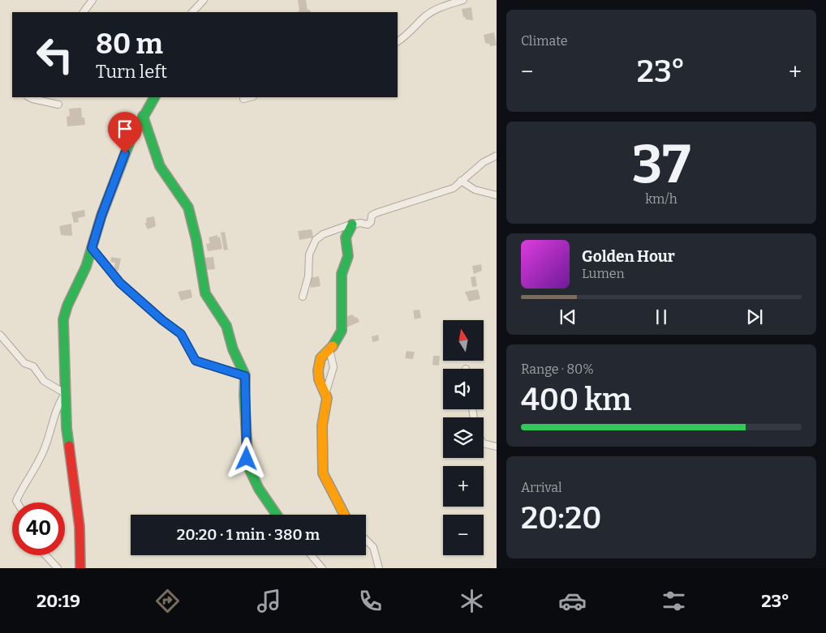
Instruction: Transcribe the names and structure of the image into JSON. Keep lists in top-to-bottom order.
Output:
{
  "north": "top",
  "page": {
    "tile": [
      "Climate",
      ["37", "km/h"],
      ["Range · 80%", "400 km"],
      ["Arrival", "20:20"]
    ],
    "turn": ["80 m", "Turn left"],
    "heat": ["−", "23°", "+"],
    "song": ["Golden Hour", "Lumen"],
    "map_buttons": ["+", "−"],
    "limit": "40",
    "trip": "20:20 · 1 min · 380 m",
    "tabs": ["20:19", "23°"]
  }
}
